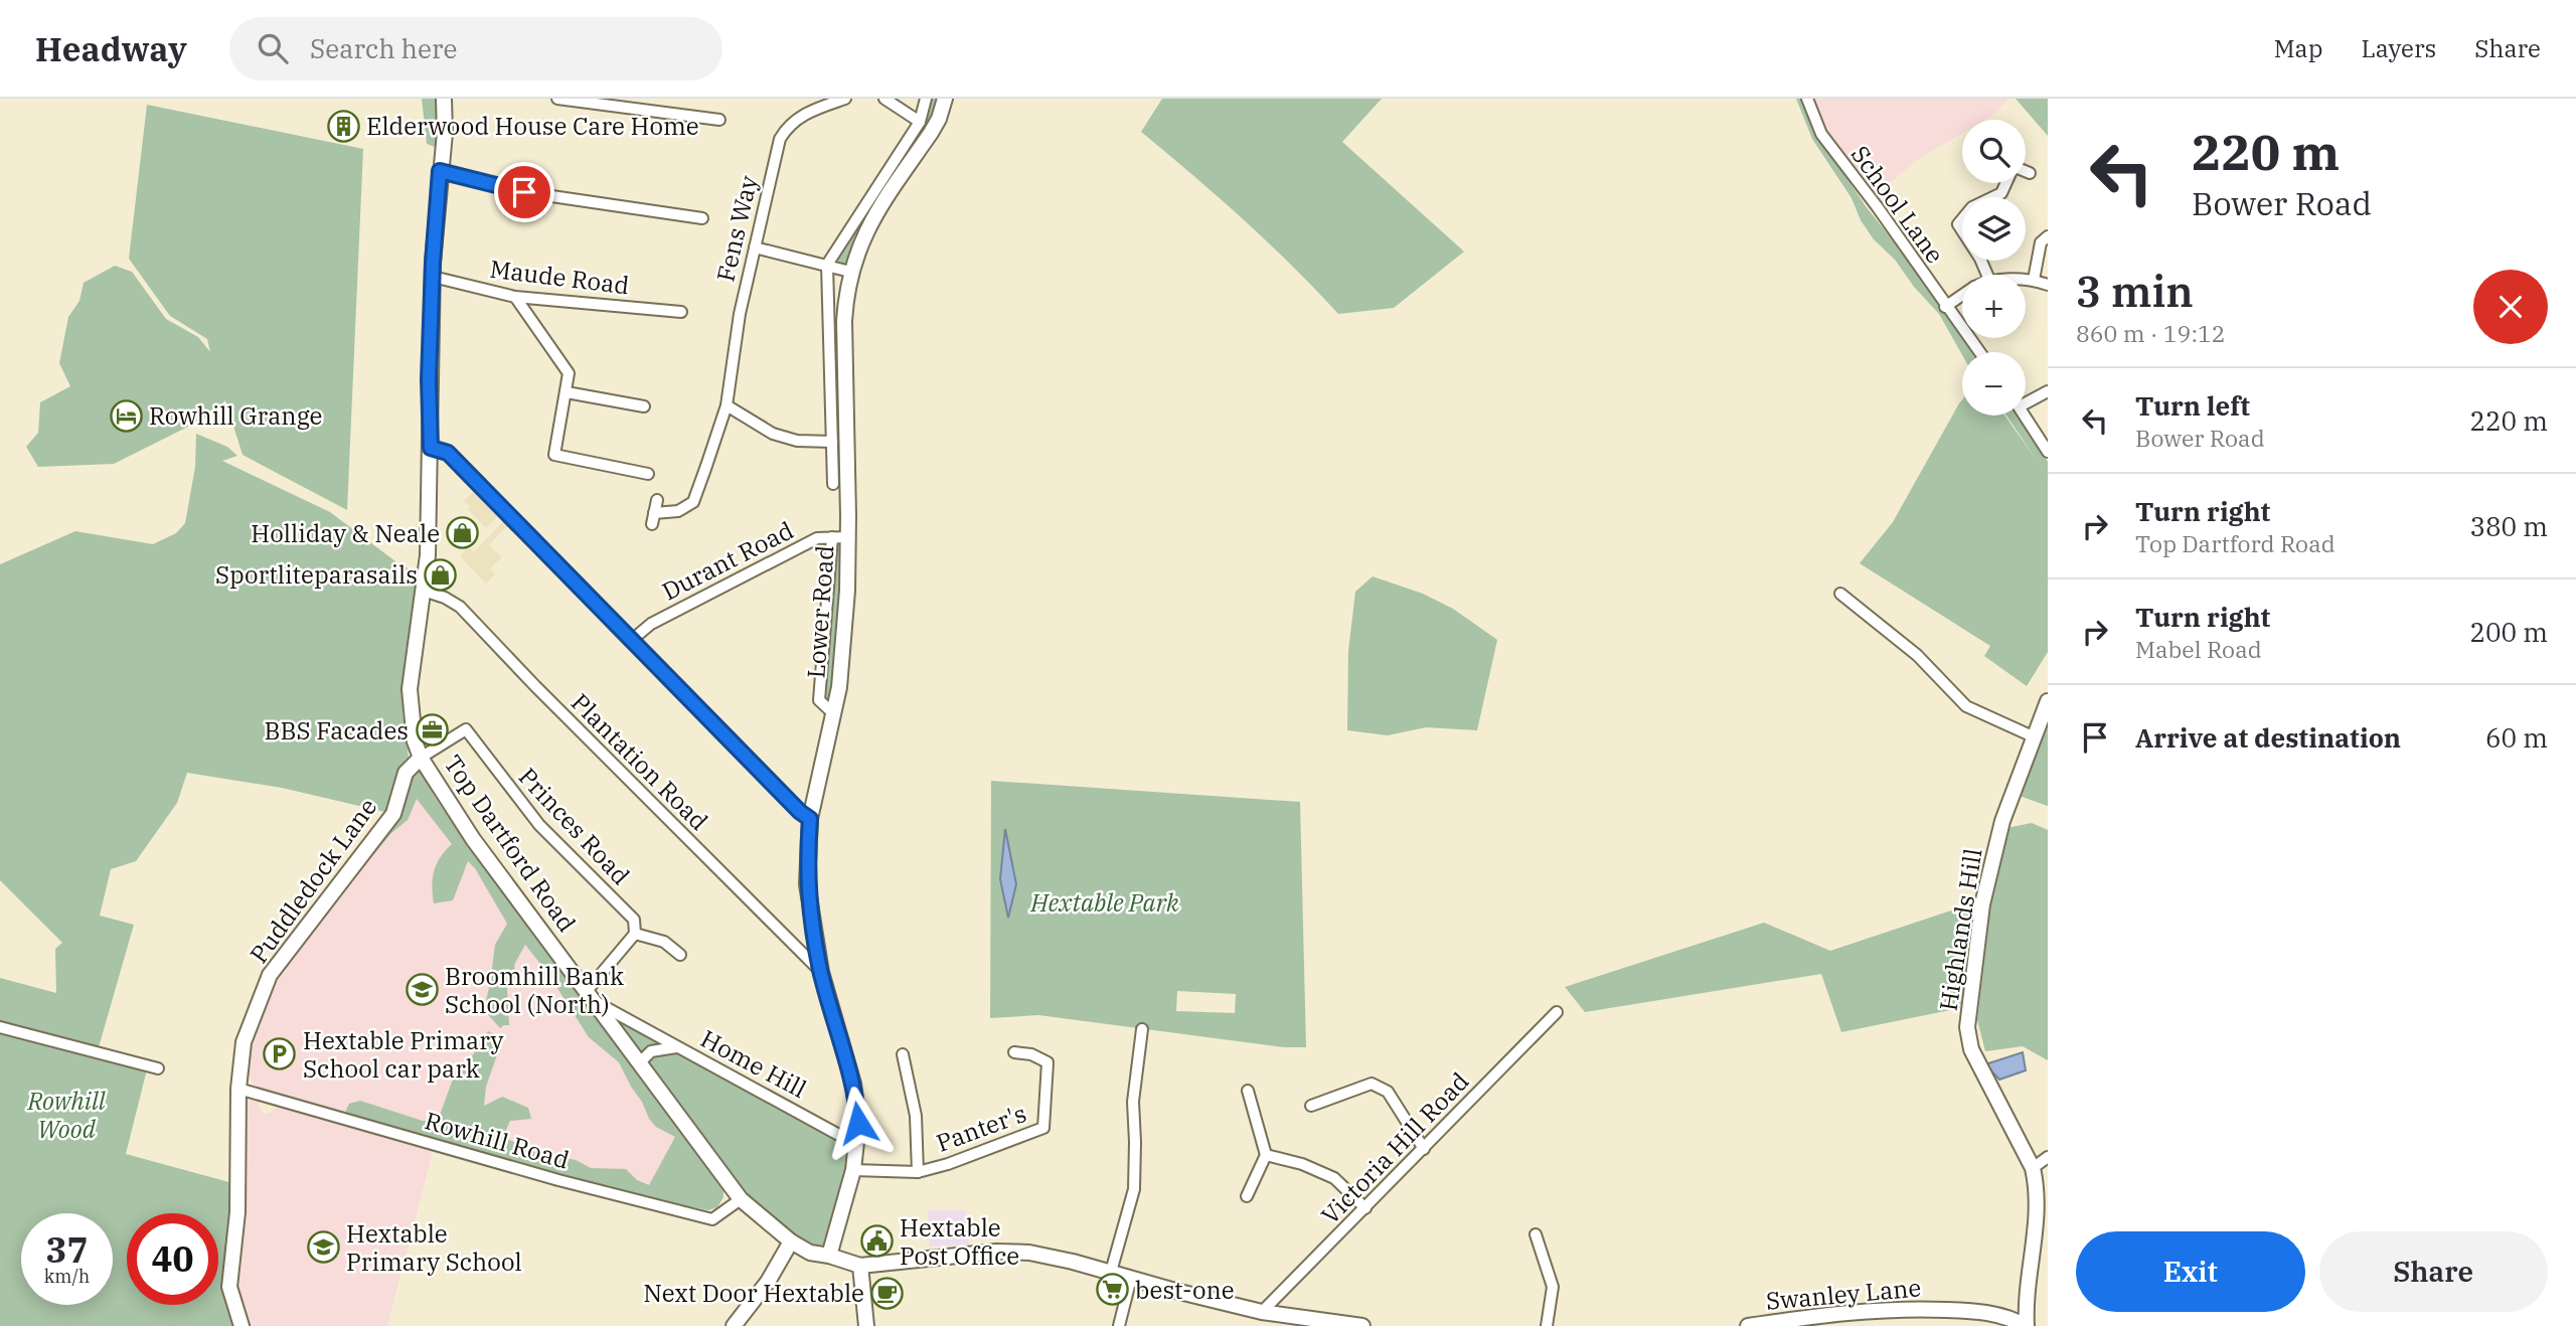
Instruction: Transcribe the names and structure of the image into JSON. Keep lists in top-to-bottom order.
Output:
{
  "streets": {
    "street": [
      "School Lane",
      "Fens Way",
      "Maude Road",
      "Durant Road",
      "Lower Road",
      "Plantation Road",
      "Princes Road",
      "Top Dartford Road",
      "Puddledock Lane",
      "Highlands Hill",
      "Home Hill",
      "Panter's",
      "Rowhill Road",
      "Victoria Hill Road",
      "Swanley Lane"
    ]
  },
  "crossings": [
    ["Maude Road", "Top Dartford Road"],
    ["Durant Road", "Lower Road"],
    ["Lower Road", "Plantation Road"],
    ["Lower Road", "Home Hill"],
    ["Plantation Road", "Top Dartford Road"],
    ["Princes Road", "Top Dartford Road"],
    ["Princes Road", "Puddledock Lane"],
    ["Top Dartford Road", "Puddledock Lane"],
    ["Top Dartford Road", "Home Hill"],
    ["Top Dartford Road", "Rowhill Road"],
    ["Puddledock Lane", "Rowhill Road"],
    ["Highlands Hill", "Swanley Lane"]
  ],
  "parks": ["Hextable Park", "Rowhill Wood"],
  "places": {
    "building": ["Elderwood House Care Home"],
    "hotel": ["Rowhill Grange"],
    "shop": ["Holliday & Neale", "Sportliteparasails"],
    "office": ["BBS Facades"],
    "school or university": ["Broomhill Bank School (North)", "Hextable Primary School"],
    "parking": ["Hextable Primary School car park"],
    "public building": ["Hextable Post Office"],
    "supermarket": ["best-one"],
    "cafe": ["Next Door Hextable"]
  },
  "page": {
    "header": "Headway",
    "search": "Search here",
    "nav": ["Map", "Layers", "Share"],
    "turn": ["220 m", "Bower Road"],
    "map_buttons": ["+", "−"],
    "heading": ["3 min", "860 m · 19:12"],
    "list": [
      {
        "name": "Turn left",
        "note": "Bower Road",
        "value": "220 m"
      },
      {
        "name": "Turn right",
        "note": "Top Dartford Road",
        "value": "380 m"
      },
      {
        "name": "Turn right",
        "note": "Mabel Road",
        "value": "200 m"
      },
      {
        "name": "Arrive at destination",
        "value": "60 m"
      }
    ],
    "speed": "37 km/h",
    "limit": "40",
    "buttons": ["Exit", "Share"]
  }
}
